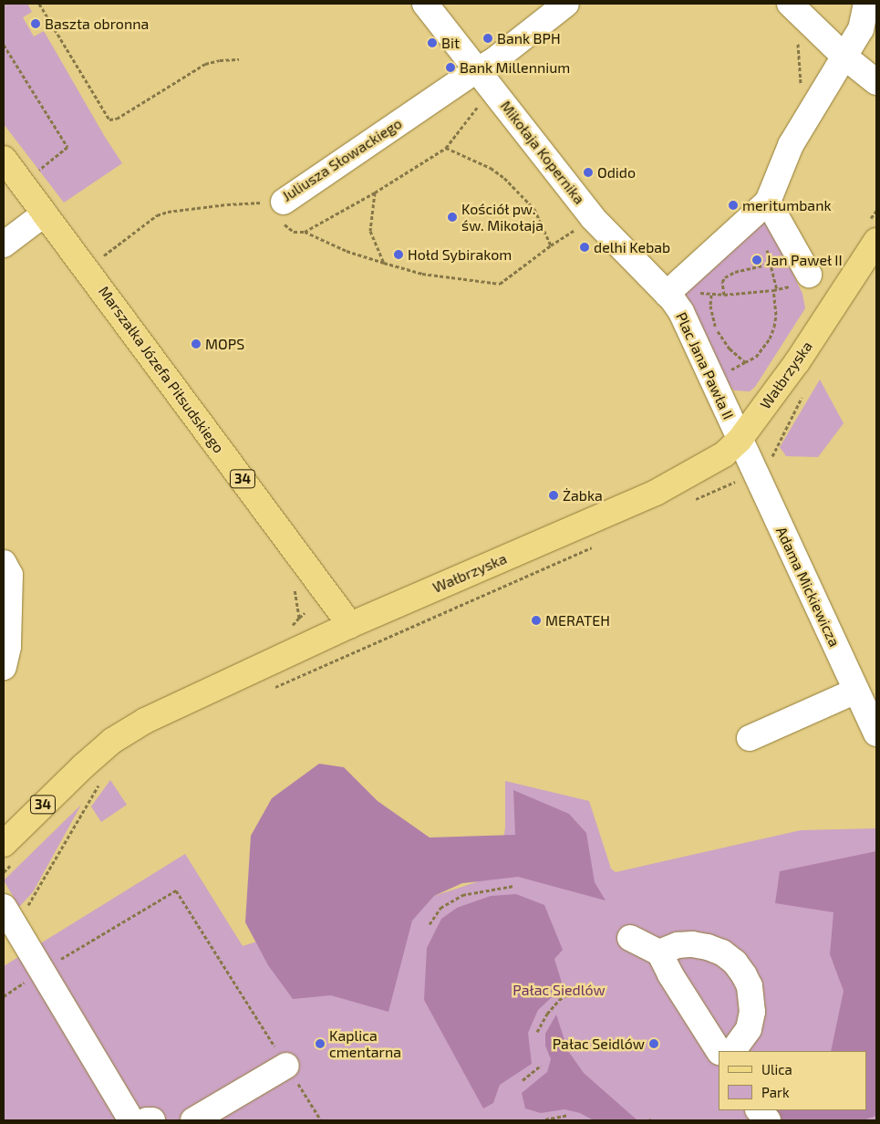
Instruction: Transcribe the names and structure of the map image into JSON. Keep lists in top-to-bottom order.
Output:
{
  "streets": {
    "main road": ["Marszałka Józefa Piłsudskiego", "Wałbrzyska", "34"],
    "street": [
      "Mikołaja Kopernika",
      "Juliusza Słowackiego",
      "Plac Jana Pawła II",
      "Adama Mickiewicza"
    ]
  },
  "crossings": [
    ["Mikołaja Kopernika", "Juliusza Słowackiego"],
    ["Mikołaja Kopernika", "Plac Jana Pawła II"],
    ["Plac Jana Pawła II", "Wałbrzyska"],
    ["Plac Jana Pawła II", "Adama Mickiewicza"],
    ["Marszałka Józefa Piłsudskiego", "Wałbrzyska"],
    ["Wałbrzyska", "Adama Mickiewicza"]
  ],
  "parks": ["Pałac Siedlów"],
  "places": [
    "Baszta obronna",
    "Bank BPH",
    "Bit",
    "Bank Millennium",
    "Odido",
    "meritumbank",
    "Kościół pw. św. Mikołaja",
    "delhi Kebab",
    "Hołd Sybirakom",
    "Jan Paweł II",
    "MOPS",
    "Żabka",
    "MERATEH",
    "Kaplica cmentarna",
    "Pałac Seidlów"
  ],
  "legend": ["Ulica", "Park"]
}
